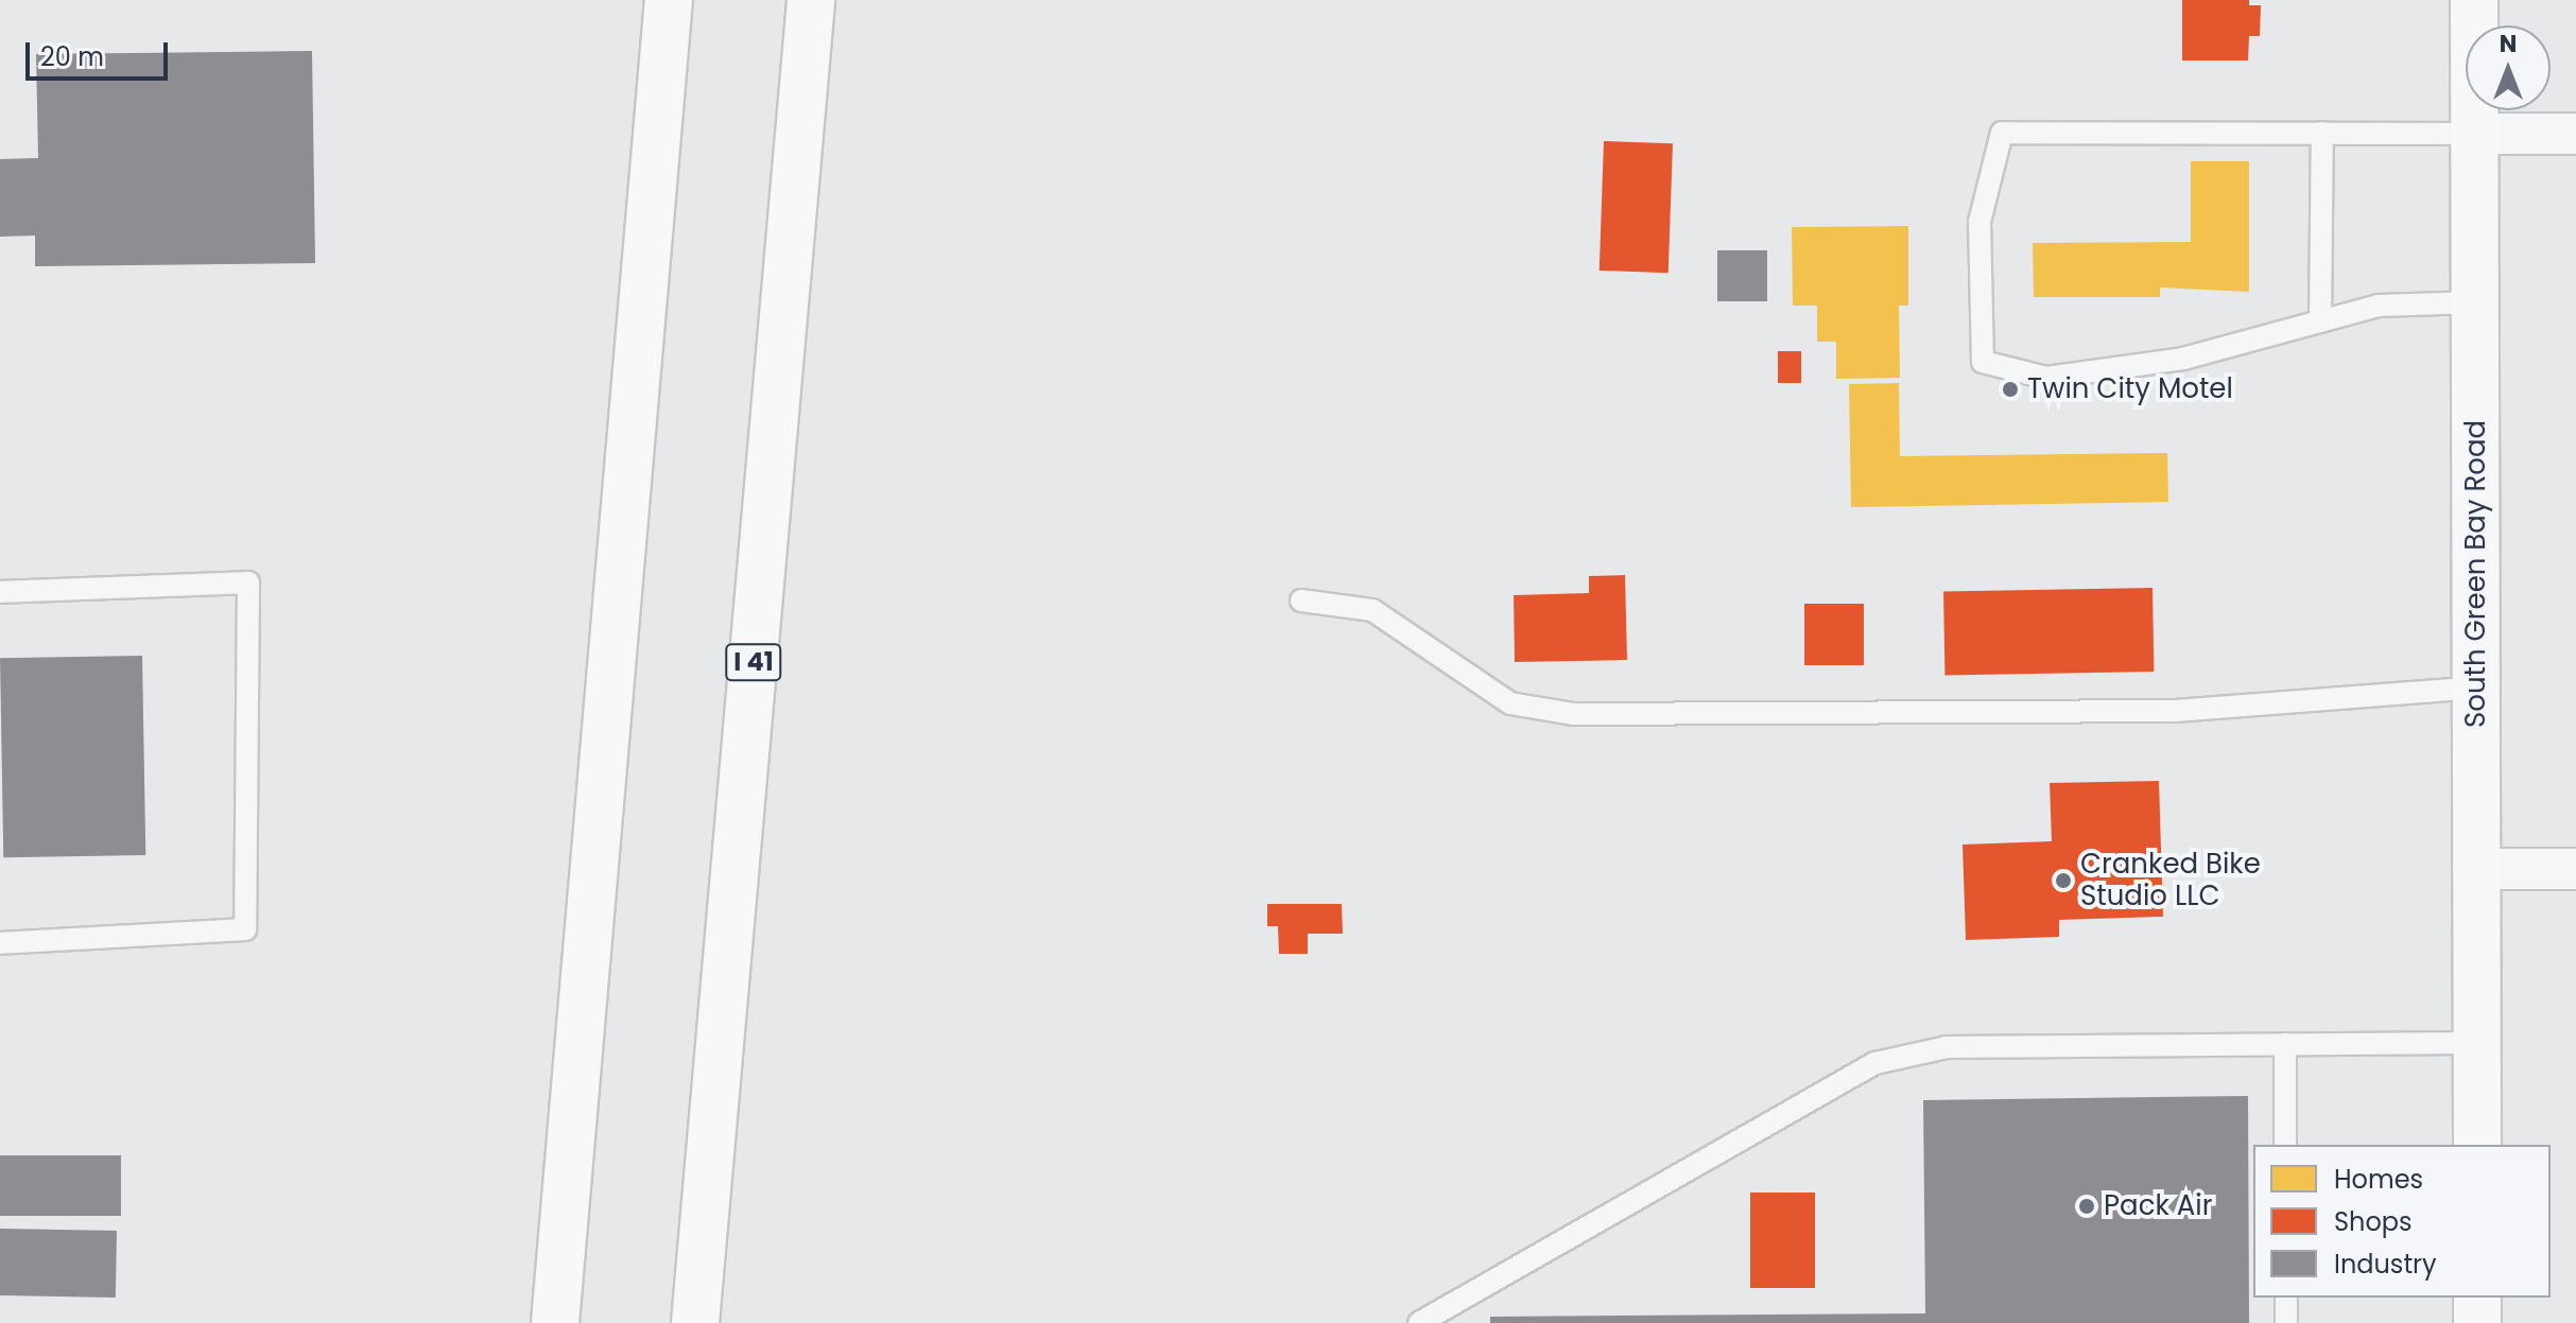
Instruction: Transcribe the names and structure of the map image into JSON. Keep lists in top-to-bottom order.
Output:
{
  "streets": {
    "main road": ["South Green Bay Road", "I 41"]
  },
  "places": ["Twin City Motel", "Cranked Bike Studio LLC", "Pack Air"],
  "legend": ["Homes", "Shops", "Industry"],
  "scale_bar": "20 m",
  "north": "top"
}
